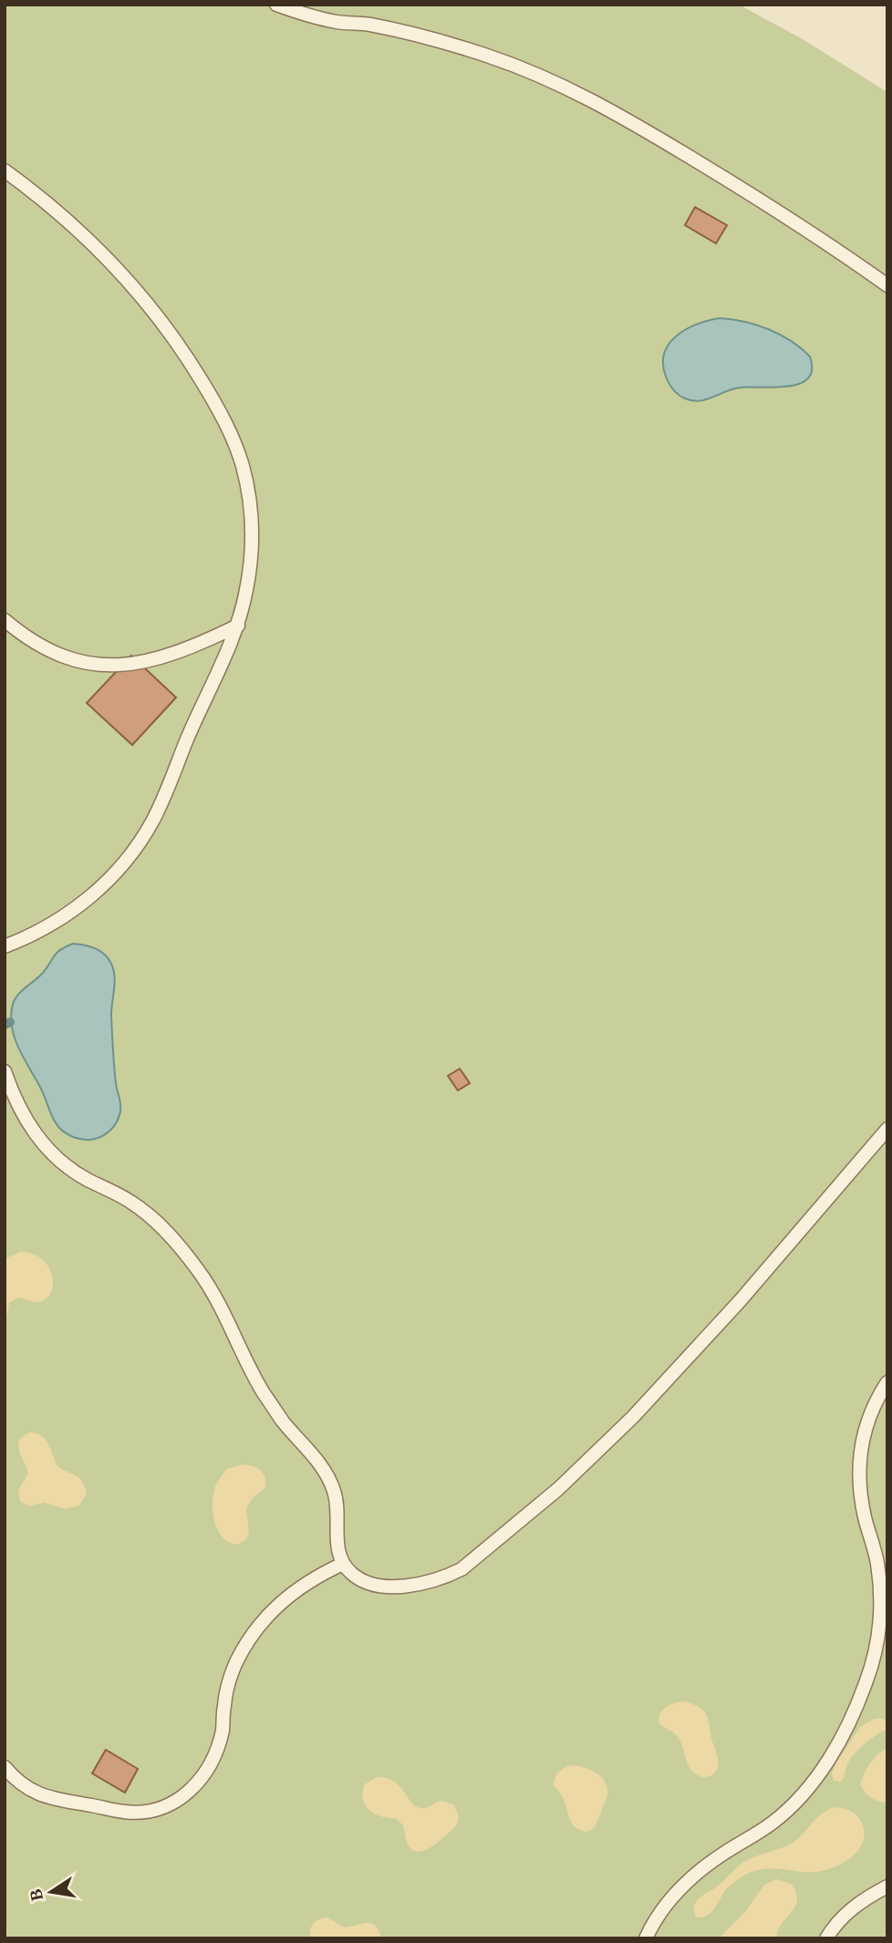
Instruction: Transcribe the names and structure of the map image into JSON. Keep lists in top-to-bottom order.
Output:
{
  "north": "left"
}
